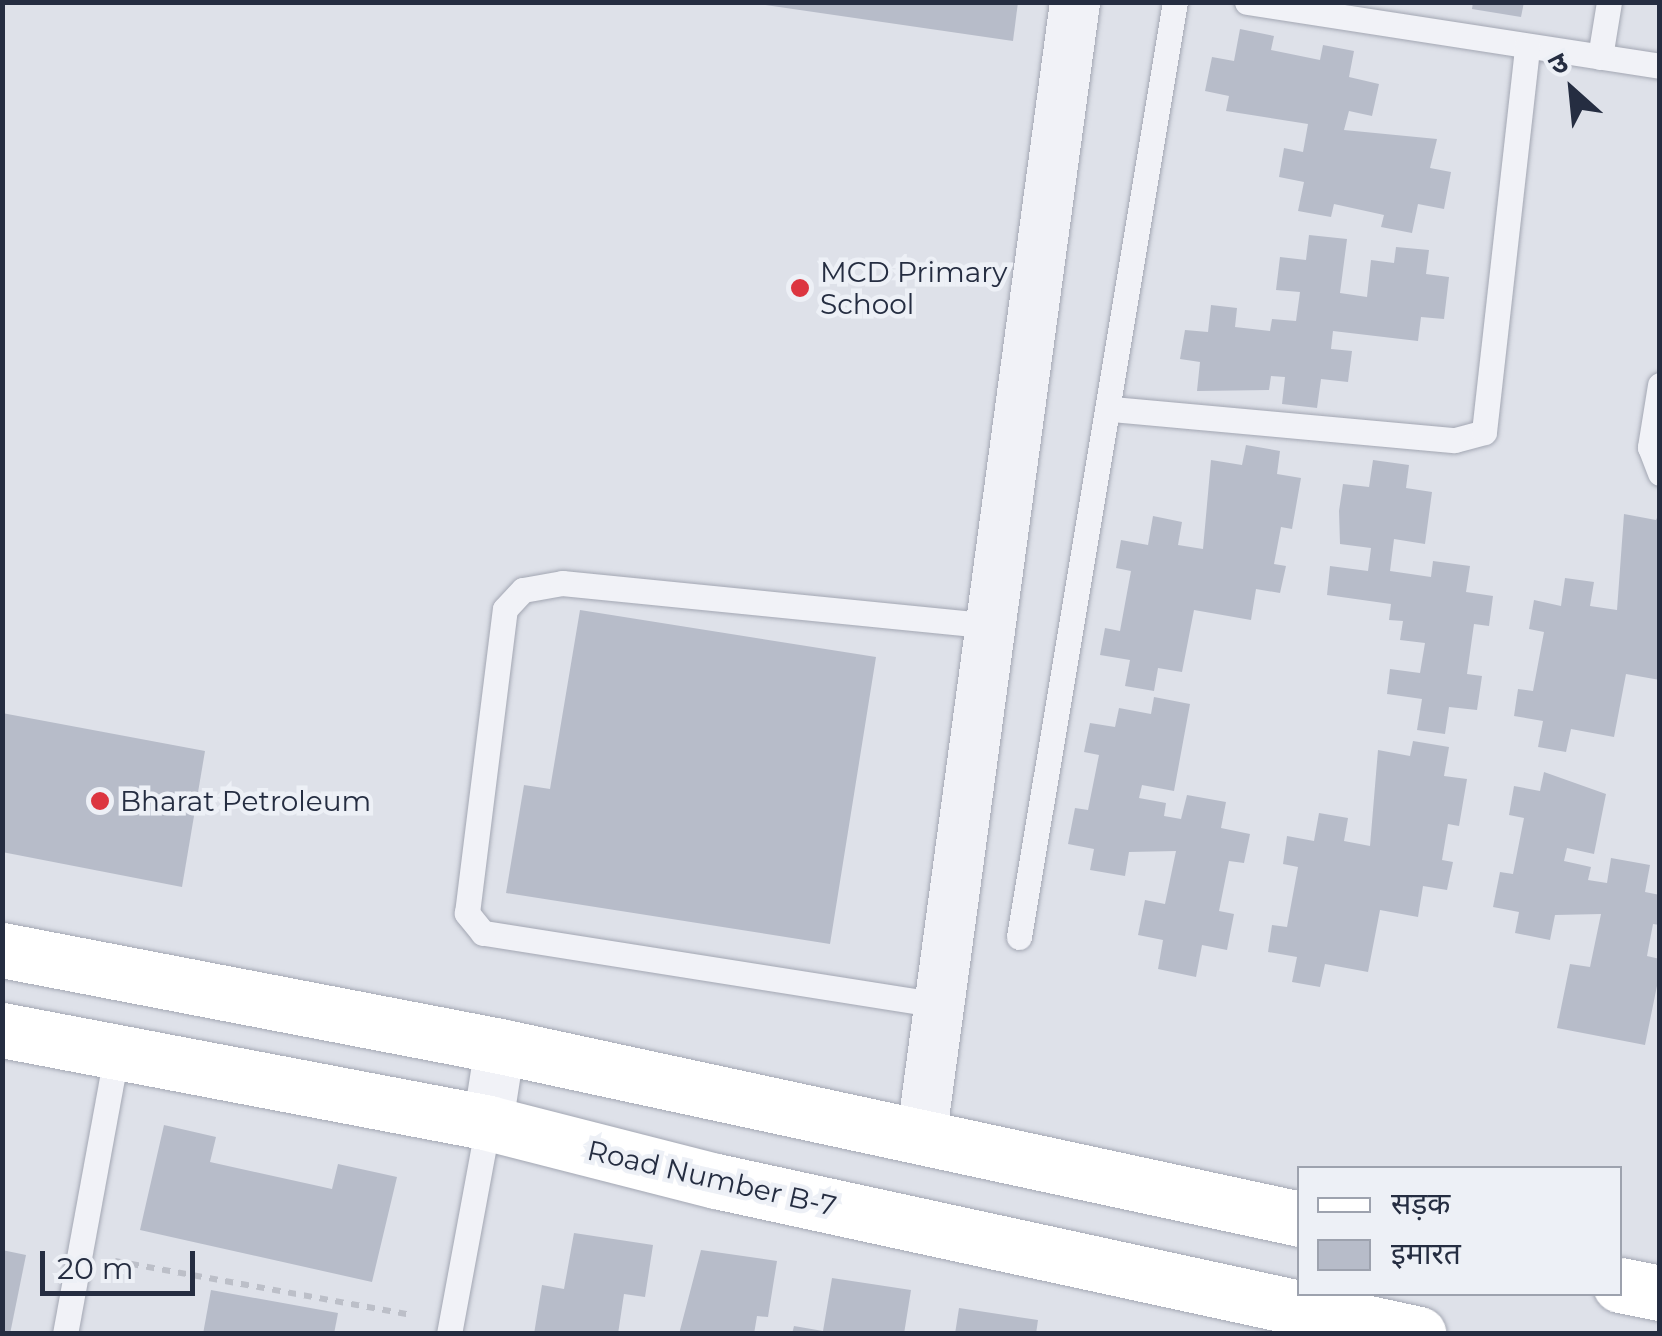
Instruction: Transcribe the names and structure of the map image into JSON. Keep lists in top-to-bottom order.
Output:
{
  "streets": {
    "street": ["Road Number B-7"]
  },
  "places": ["MCD Primary School", "Bharat Petroleum"],
  "legend": ["सड़क", "इमारत"],
  "scale_bar": "20 m",
  "north": "top left"
}
